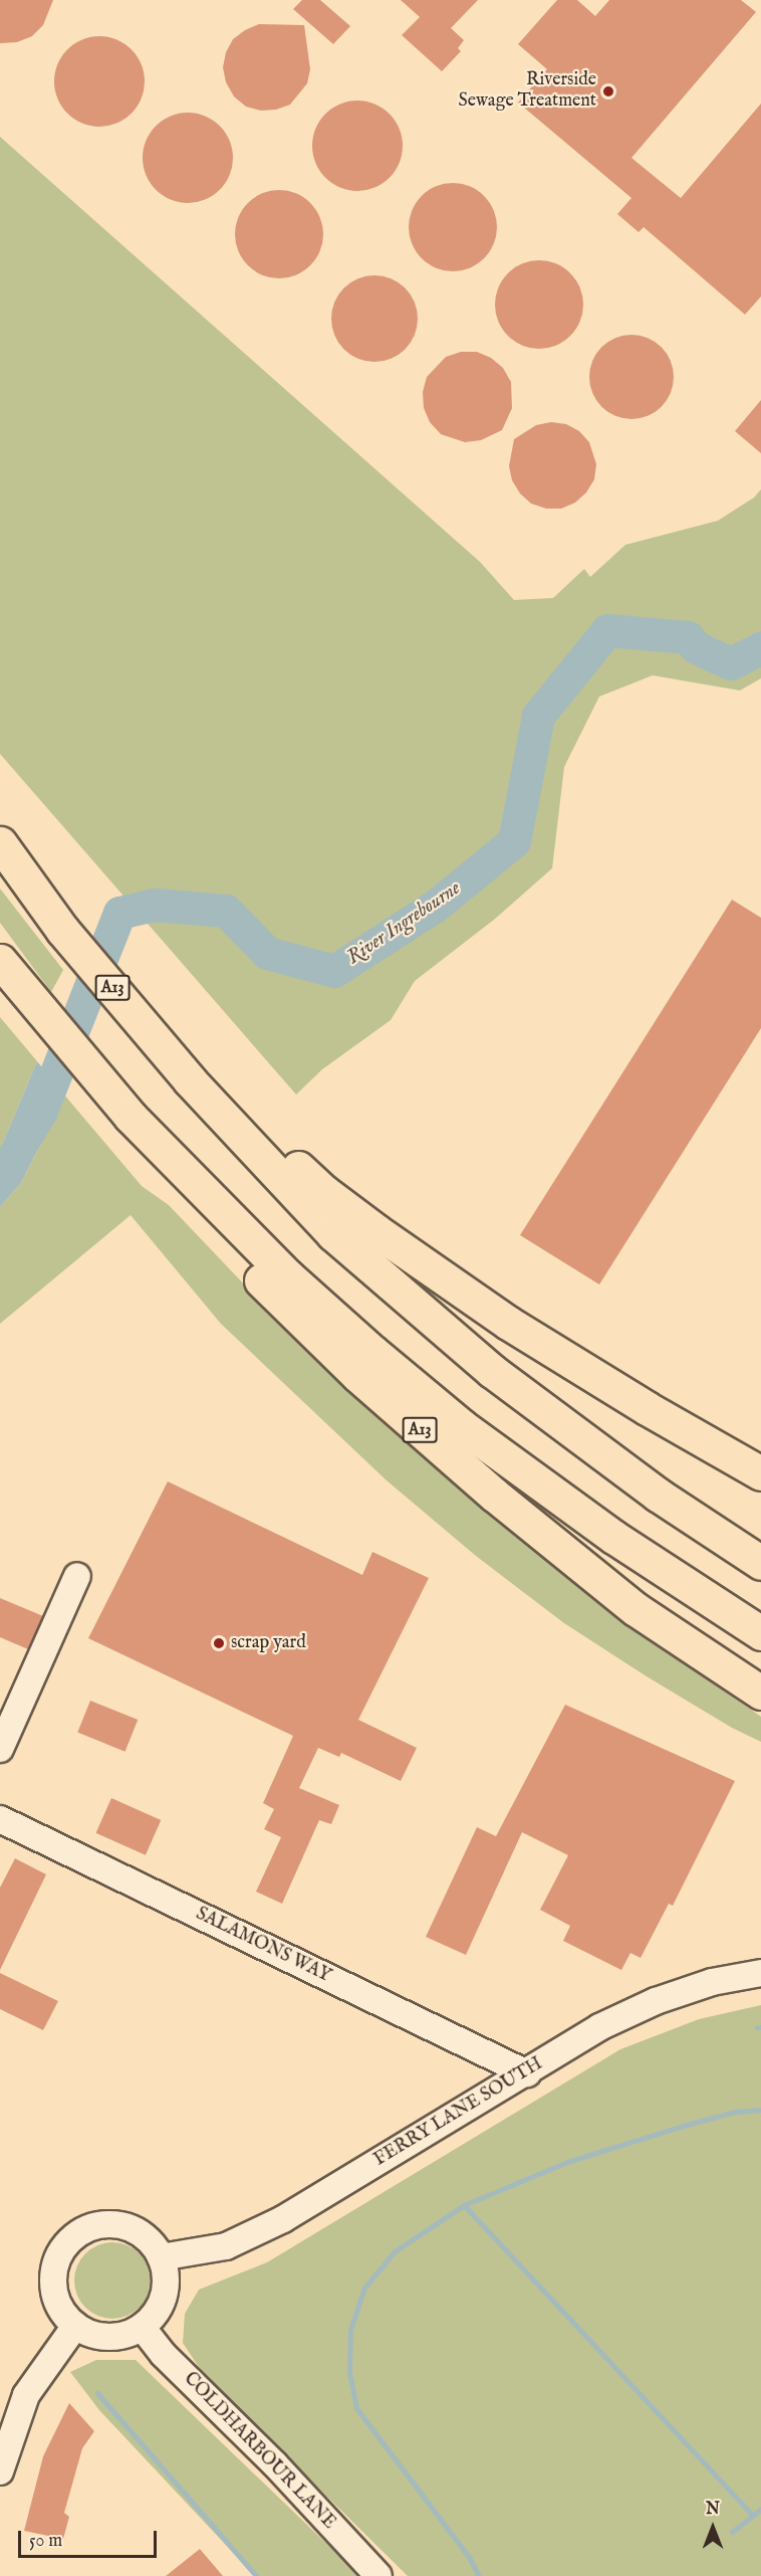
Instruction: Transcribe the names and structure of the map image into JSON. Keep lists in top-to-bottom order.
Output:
{
  "streets": {
    "highway": ["A13"],
    "street": ["SALAMONS WAY", "FERRY LANE SOUTH", "COLDHARBOUR LANE"]
  },
  "crossings": [
    ["SALAMONS WAY", "FERRY LANE SOUTH"],
    ["FERRY LANE SOUTH", "COLDHARBOUR LANE"]
  ],
  "water": ["River Ingrebourne"],
  "places": ["Riverside Sewage Treatment", "scrap yard"],
  "scale_bar": "50 m",
  "north": "top"
}
